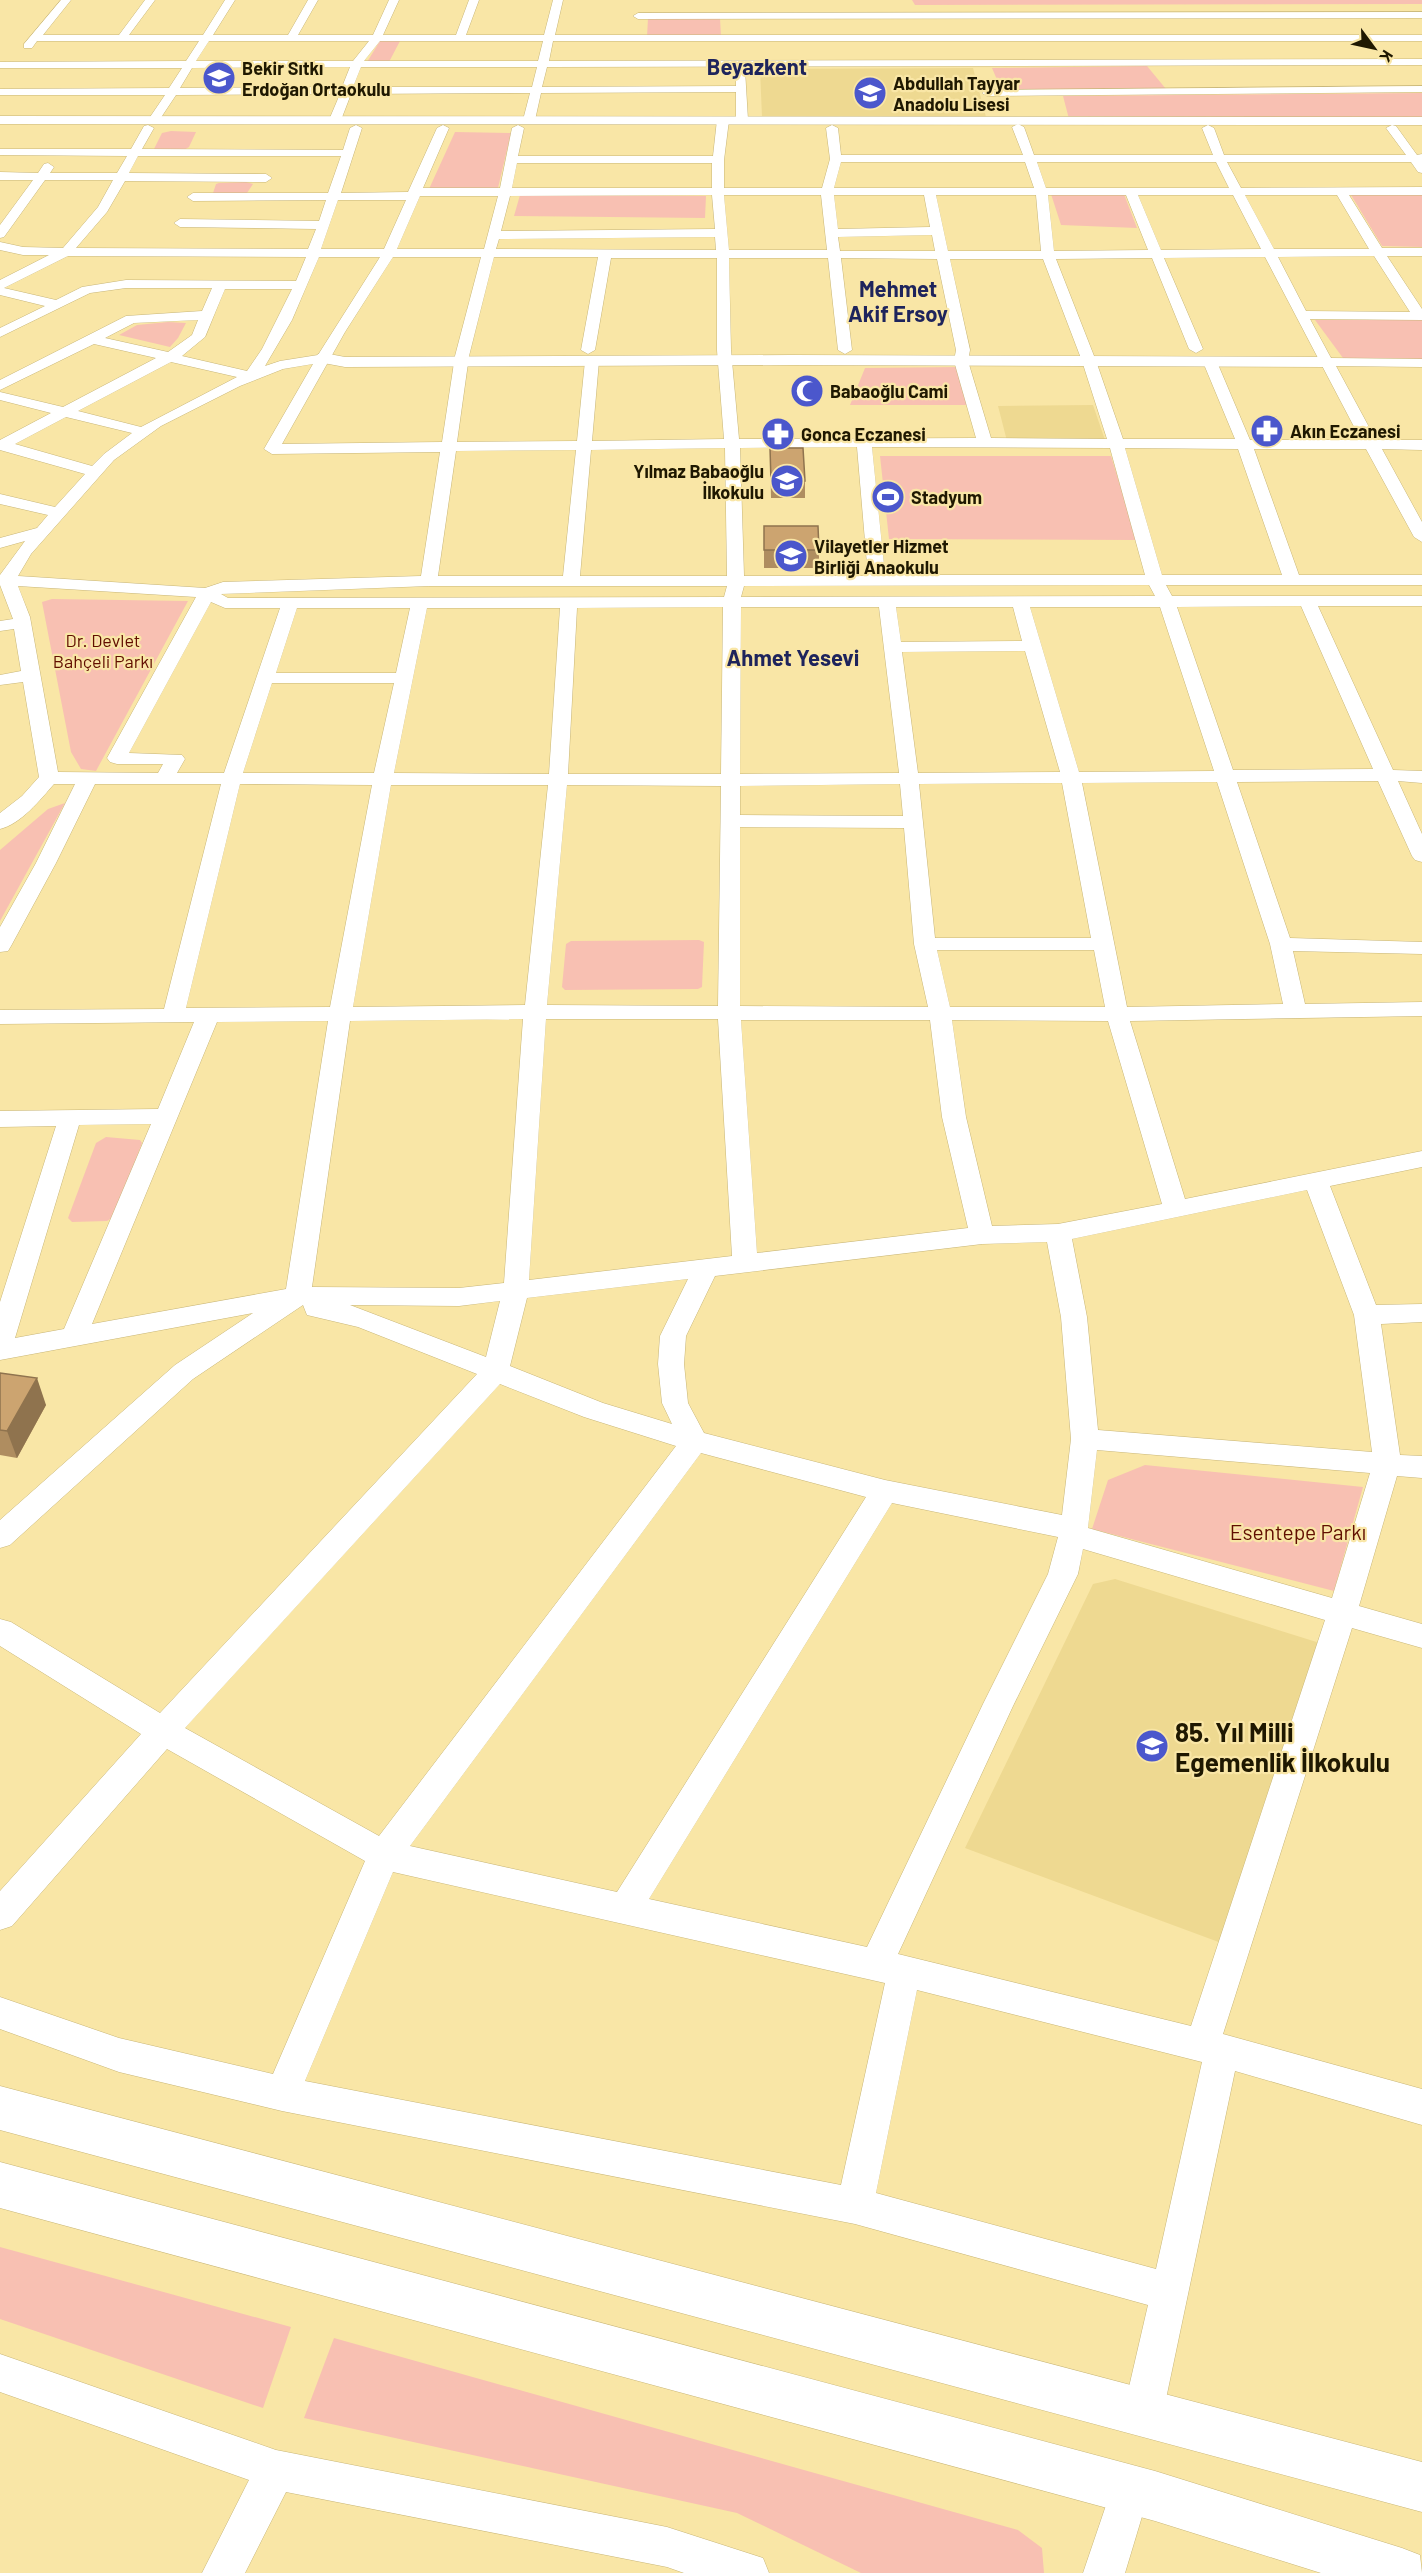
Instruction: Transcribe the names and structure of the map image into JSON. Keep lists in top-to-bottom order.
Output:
{
  "districts": ["Beyazkent", "Mehmet Akif Ersoy", "Ahmet Yesevi"],
  "parks": ["Dr. Devlet Bahçeli Parkı", "Esentepe Parkı"],
  "places": {
    "school or university": [
      "Bekir Sıtkı Erdoğan Ortaokulu",
      "Abdullah Tayyar Anadolu Lisesi",
      "Yılmaz Babaoğlu İlkokulu",
      "Vilayetler Hizmet Birliği Anaokulu",
      "85. Yıl Milli Egemenlik İlkokulu"
    ],
    "mosque": ["Babaoğlu Cami"],
    "pharmacy": ["Akın Eczanesi", "Gonca Eczanesi"],
    "sports": ["Stadyum"]
  },
  "north": "bottom right"
}
